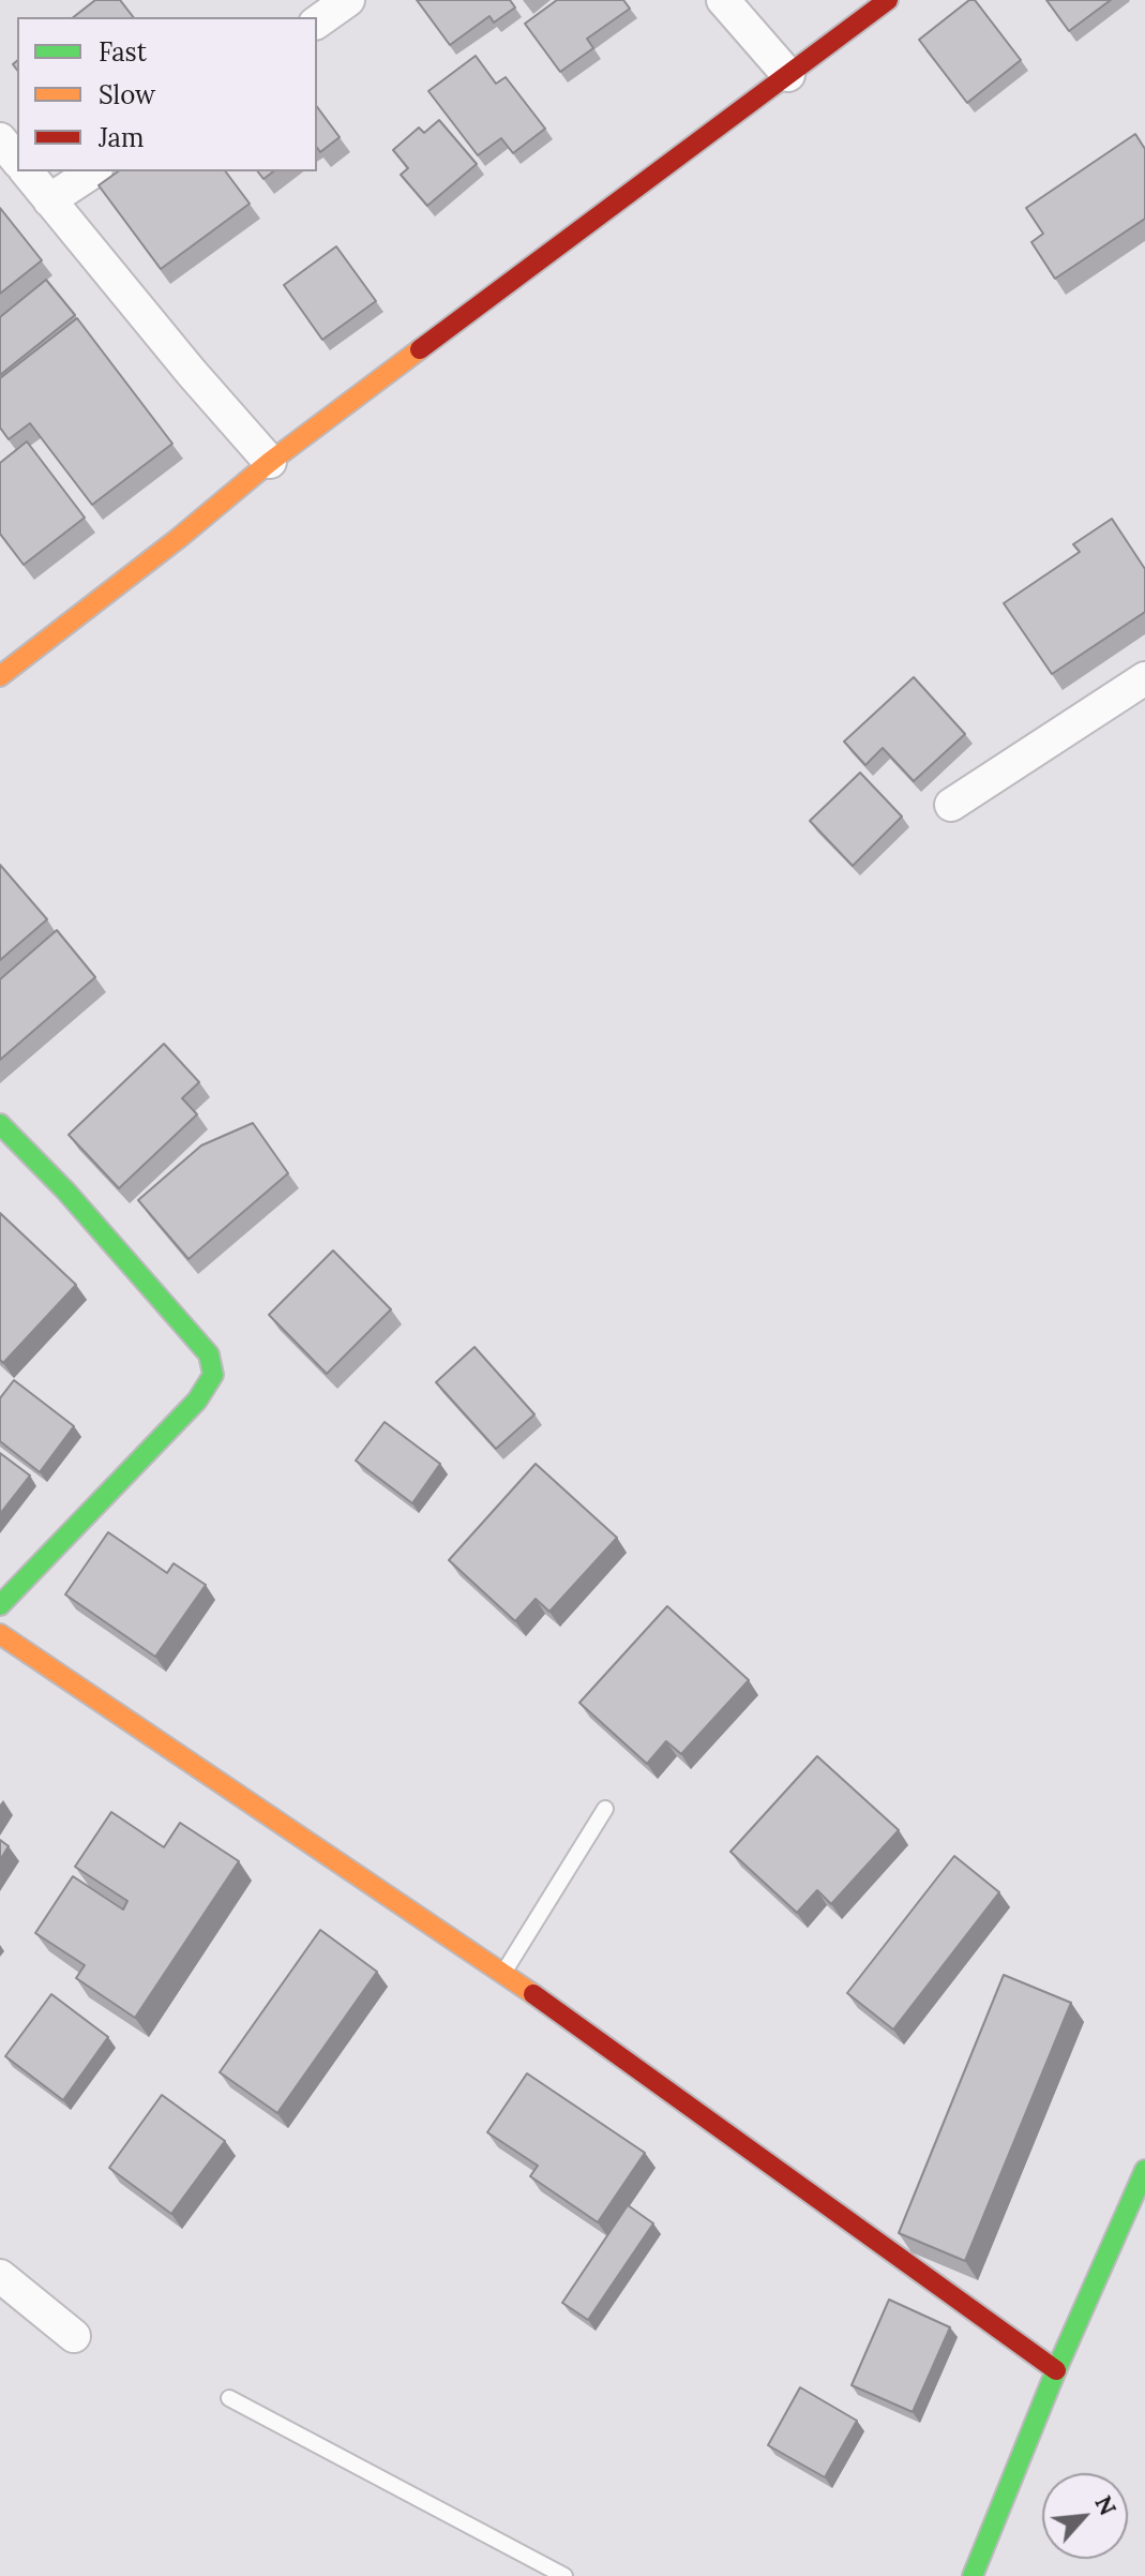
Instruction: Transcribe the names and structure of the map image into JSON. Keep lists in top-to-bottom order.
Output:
{
  "legend": ["Fast", "Slow", "Jam"],
  "north": "top right"
}
